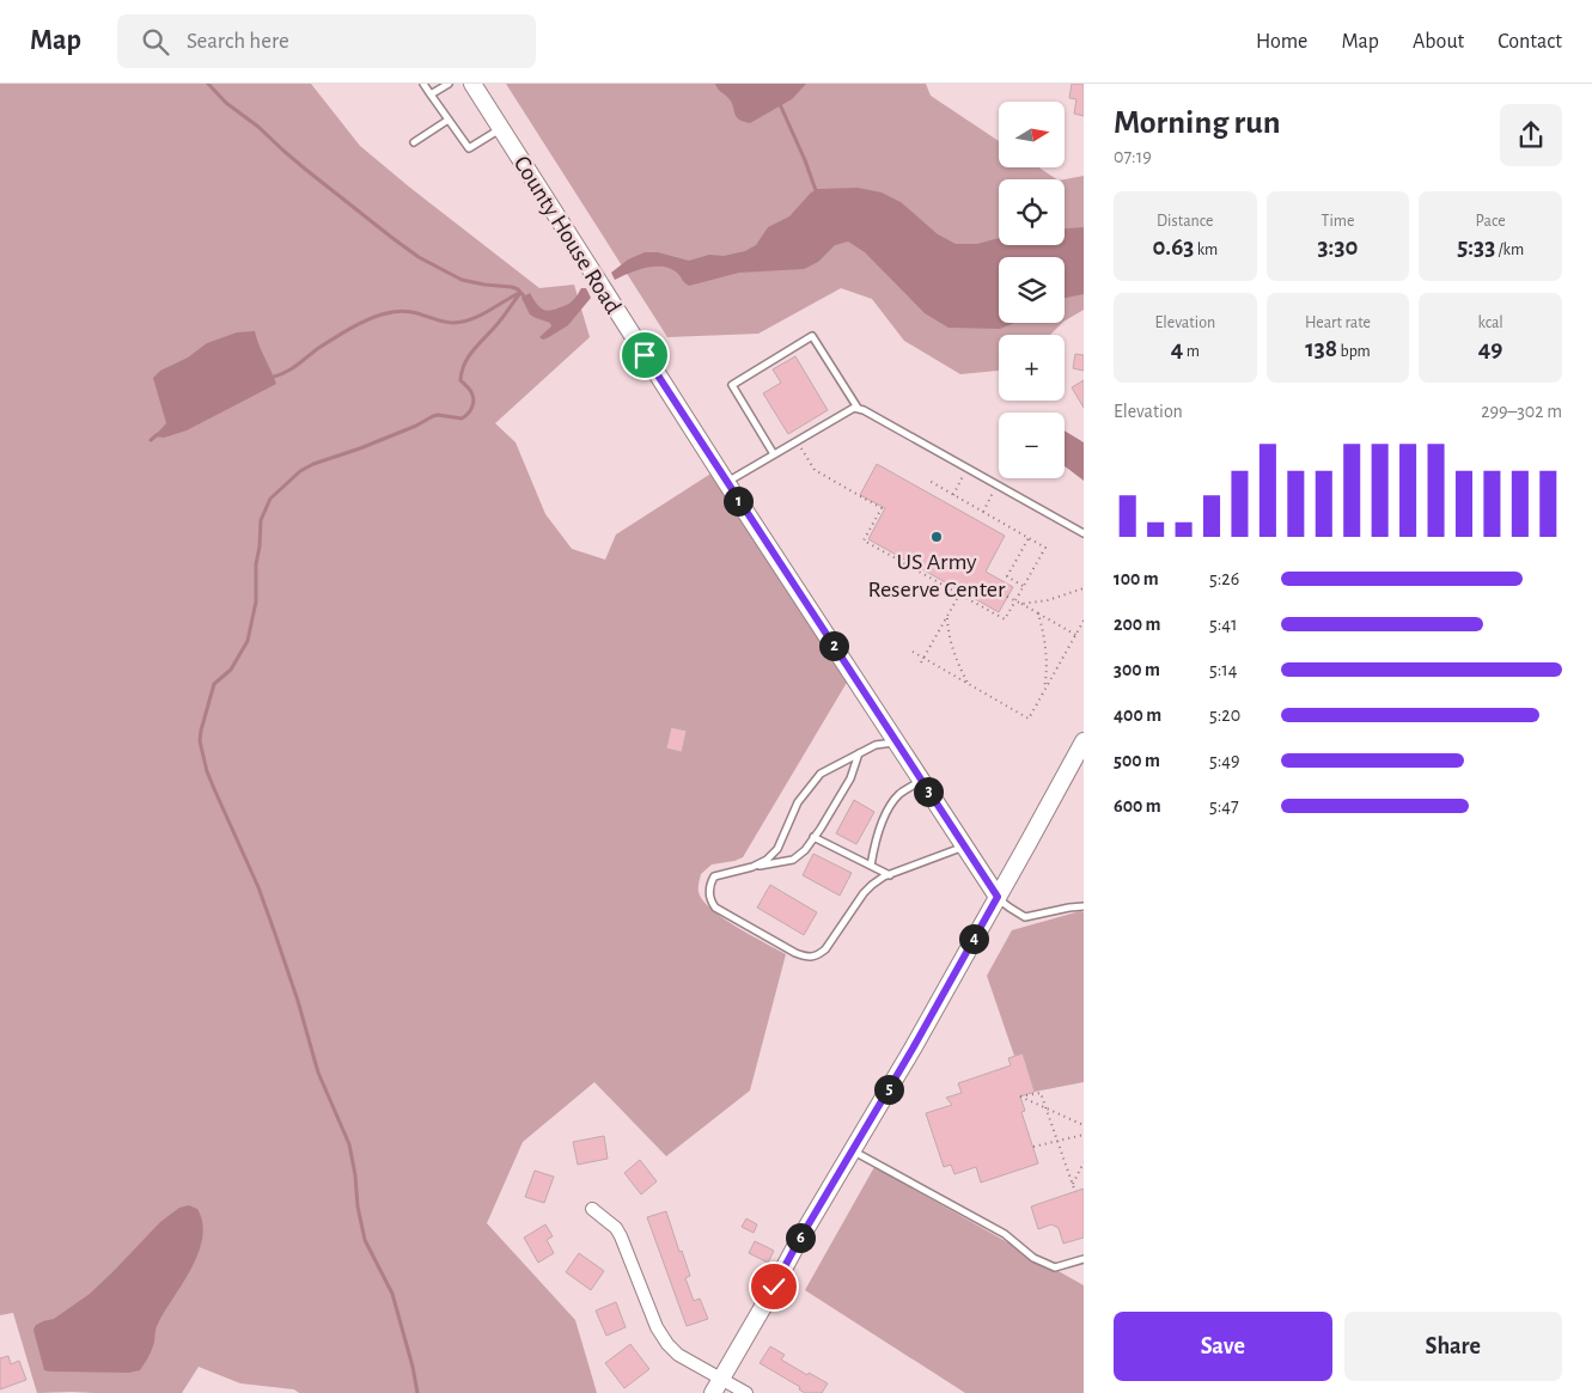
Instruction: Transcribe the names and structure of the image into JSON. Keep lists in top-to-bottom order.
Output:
{
  "streets": {
    "street": ["County House Road"]
  },
  "places": ["US Army Reserve Center"],
  "north": "right",
  "page": {
    "header": "Map",
    "search": "Search here",
    "nav": [
      "Home",
      "Map",
      "About",
      "Contact"
    ],
    "heading": ["Morning run", "07:19"],
    "map_buttons": ["+", "−"],
    "stats": [
      ["Distance", "0.63 km"],
      ["Time", "3:30"],
      ["Pace", "5:33 /km"],
      ["Elevation", "4 m"],
      ["Heart rate", "138 bpm"],
      ["kcal", "49"]
    ],
    "chart": ["Elevation", "299–302 m"],
    "pins": [
      "1",
      "2",
      "3",
      "4",
      "5",
      "6"
    ],
    "list": [
      {
        "name": "100 m",
        "note": "5:26"
      },
      {
        "name": "200 m",
        "note": "5:41"
      },
      {
        "name": "300 m",
        "note": "5:14"
      },
      {
        "name": "400 m",
        "note": "5:20"
      },
      {
        "name": "500 m",
        "note": "5:49"
      },
      {
        "name": "600 m",
        "note": "5:47"
      }
    ],
    "buttons": ["Save", "Share"]
  }
}
